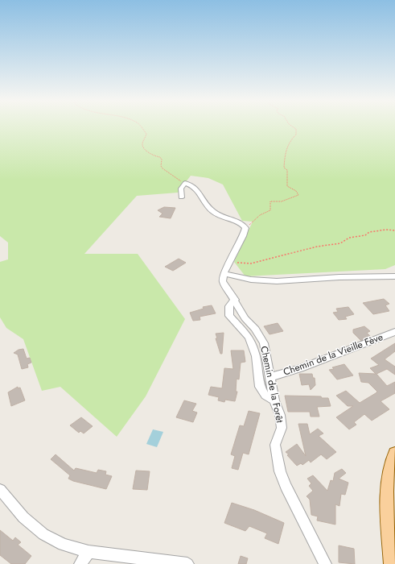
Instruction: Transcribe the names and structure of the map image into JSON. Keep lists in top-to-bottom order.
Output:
{
  "streets": {
    "street": ["Chemin de la Vieille Fève", "Chemin de la Forêt"]
  },
  "crossings": [
    ["Chemin de la Vieille Fève", "Chemin de la Forêt"]
  ]
}
